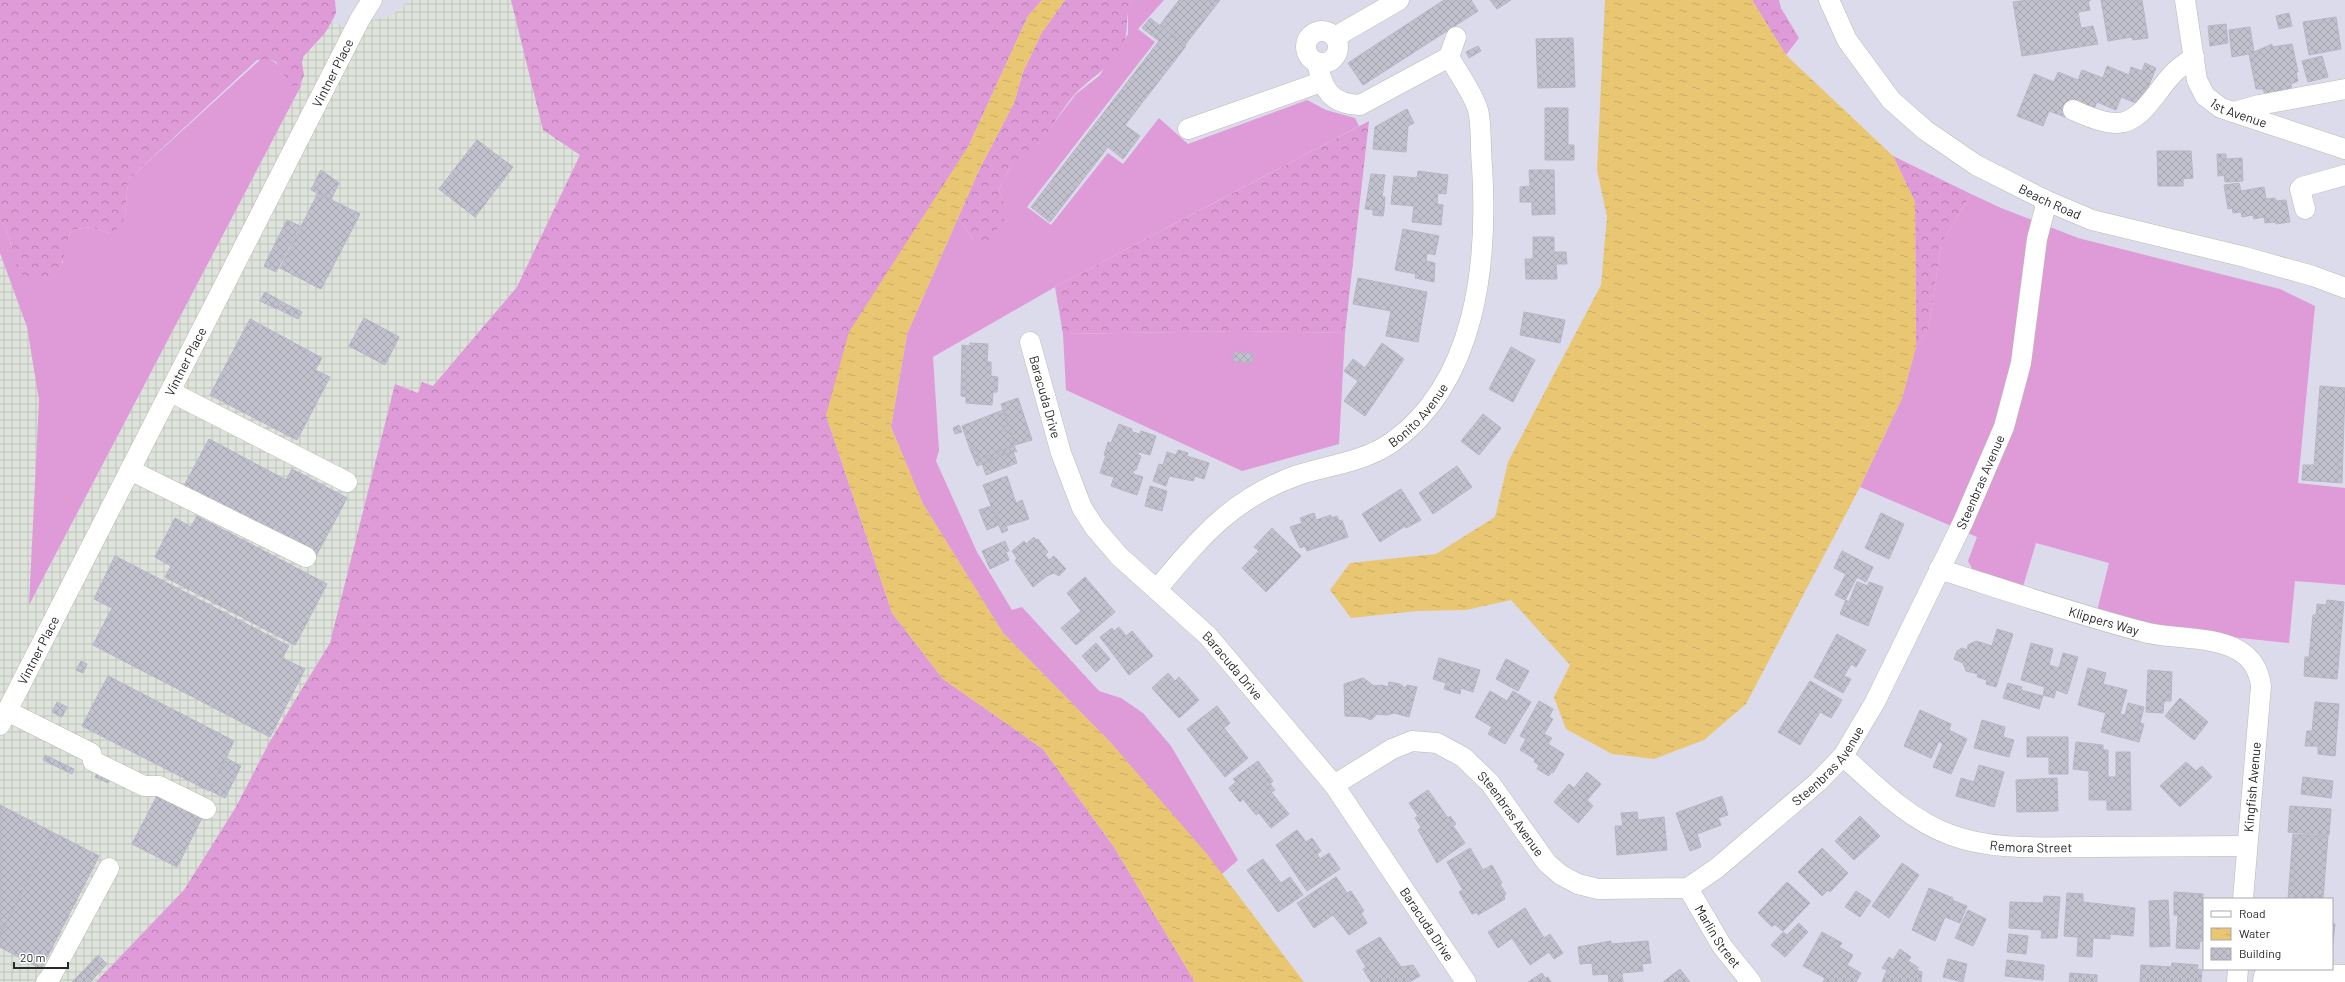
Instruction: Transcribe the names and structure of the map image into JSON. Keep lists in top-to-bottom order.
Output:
{
  "streets": {
    "street": [
      "Vintner Place",
      "1st Avenue",
      "Beach Road",
      "Baracuda Drive",
      "Bonito Avenue",
      "Steenbras Avenue",
      "Klippers Way",
      "Kingfish Avenue",
      "Remora Street",
      "Marlin Street"
    ]
  },
  "crossings": [
    ["Beach Road", "Steenbras Avenue"],
    ["Baracuda Drive", "Bonito Avenue"],
    ["Baracuda Drive", "Steenbras Avenue"],
    ["Steenbras Avenue", "Klippers Way"],
    ["Steenbras Avenue", "Remora Street"],
    ["Steenbras Avenue", "Marlin Street"],
    ["Klippers Way", "Kingfish Avenue"],
    ["Kingfish Avenue", "Remora Street"]
  ],
  "legend": ["Road", "Water", "Building"],
  "scale_bar": "20 m"
}
